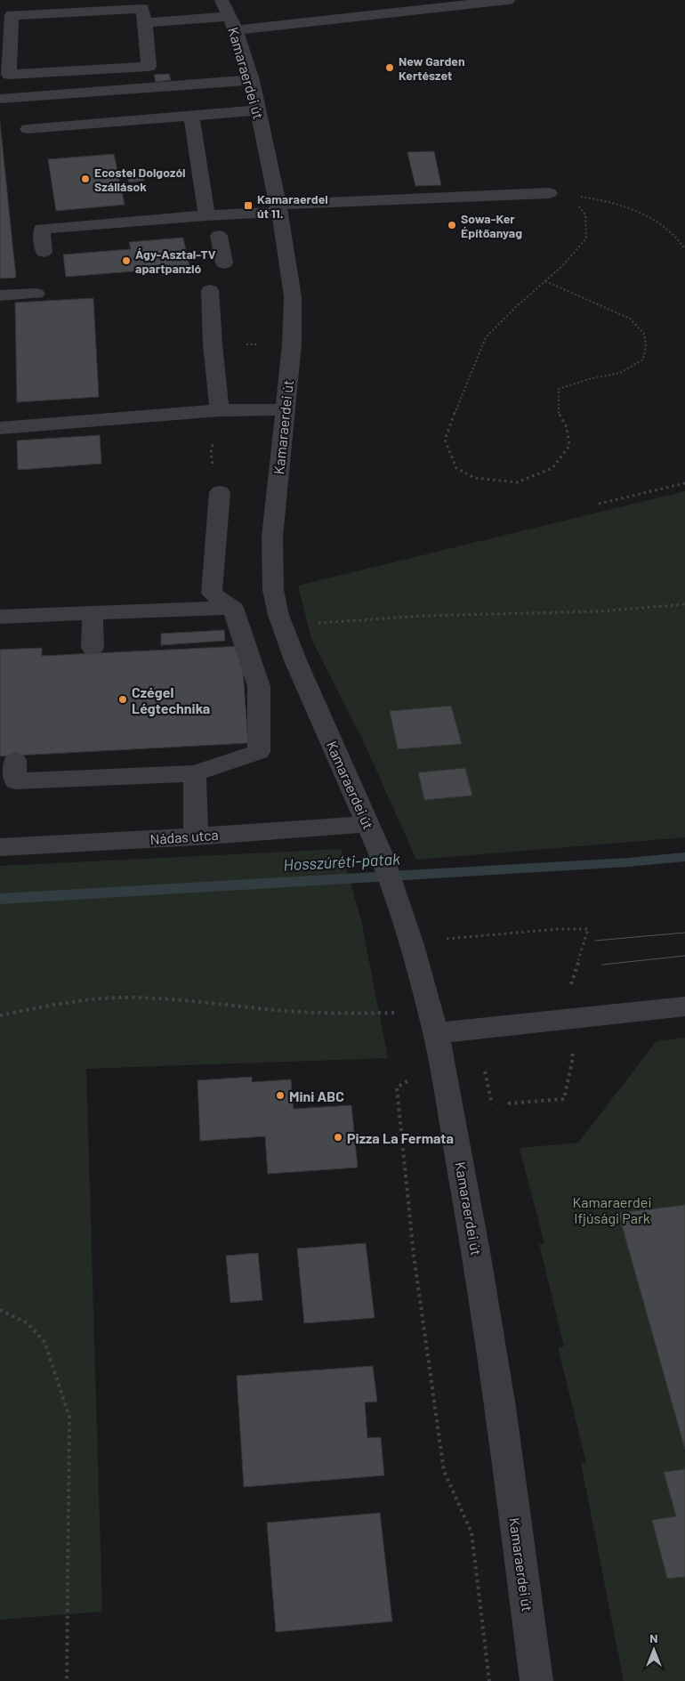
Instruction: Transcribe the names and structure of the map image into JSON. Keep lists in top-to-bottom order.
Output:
{
  "streets": {
    "street": ["Kamaraerdei út", "Nádas utca"]
  },
  "crossings": [
    ["Kamaraerdei út", "Nádas utca"]
  ],
  "water": ["Hosszúréti-patak"],
  "parks": ["Kamaraerdei Ifjúsági Park"],
  "places": {
    "other": [
      "New Garden Kertészet",
      "Ecostel Dolgozói Szállások",
      "Sowa-Ker Építőanyag",
      "Ágy-Asztal-TV apartpanzió",
      "Czégel Légtechnika",
      "Mini ABC",
      "Pizza La Fermata"
    ],
    "transit": ["Kamaraerdei út 11."]
  },
  "north": "top"
}
